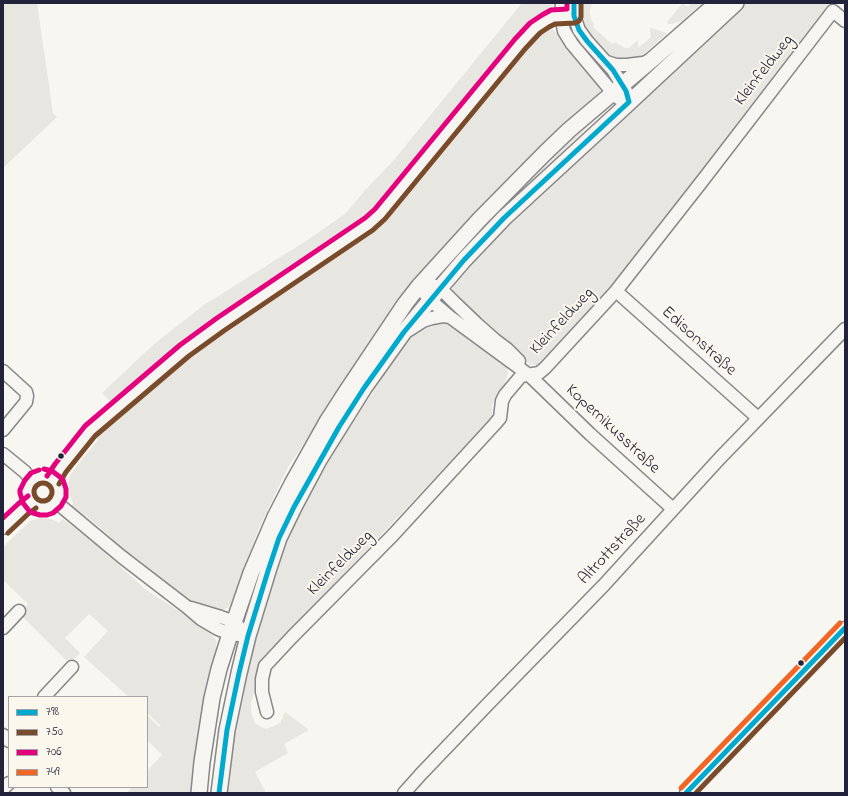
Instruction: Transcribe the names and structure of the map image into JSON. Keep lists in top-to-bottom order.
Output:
{
  "streets": {
    "street": [
      "Kleinfeldweg",
      "Edisonstraße",
      "Kopernikusstraße",
      "Altrottstraße"
    ]
  },
  "crossings": [
    ["Kleinfeldweg", "Edisonstraße"],
    ["Kleinfeldweg", "Kopernikusstraße"],
    ["Edisonstraße", "Altrottstraße"],
    ["Kopernikusstraße", "Altrottstraße"]
  ],
  "lines": [
    "transit line 798",
    "transit line 750",
    "transit line 706",
    "transit line 749"
  ],
  "legend": [
    "798",
    "750",
    "706",
    "749"
  ]
}
